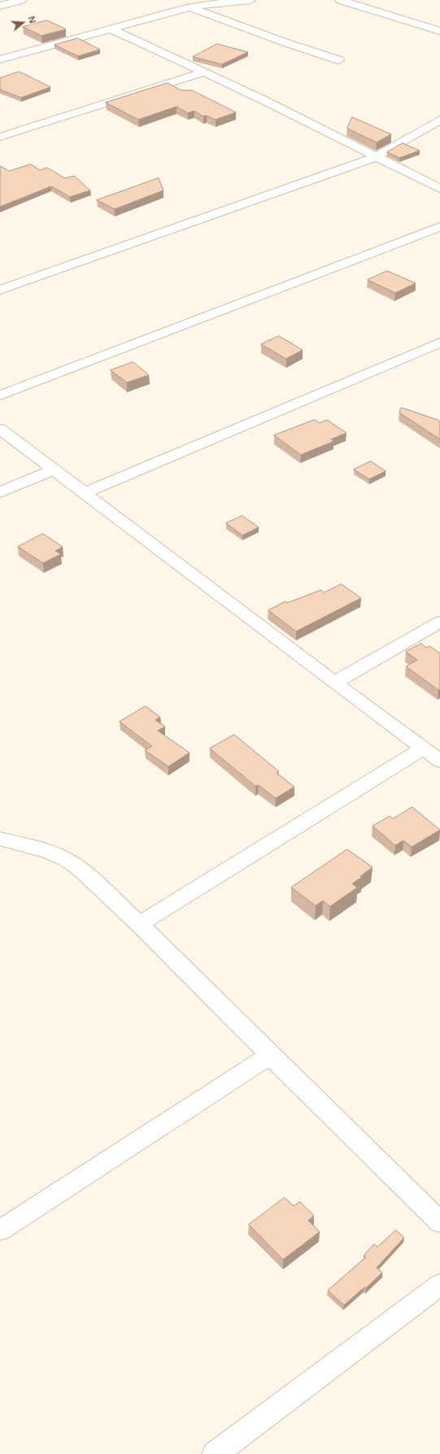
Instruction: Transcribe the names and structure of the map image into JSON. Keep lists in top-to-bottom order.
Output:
{
  "north": "right"
}
